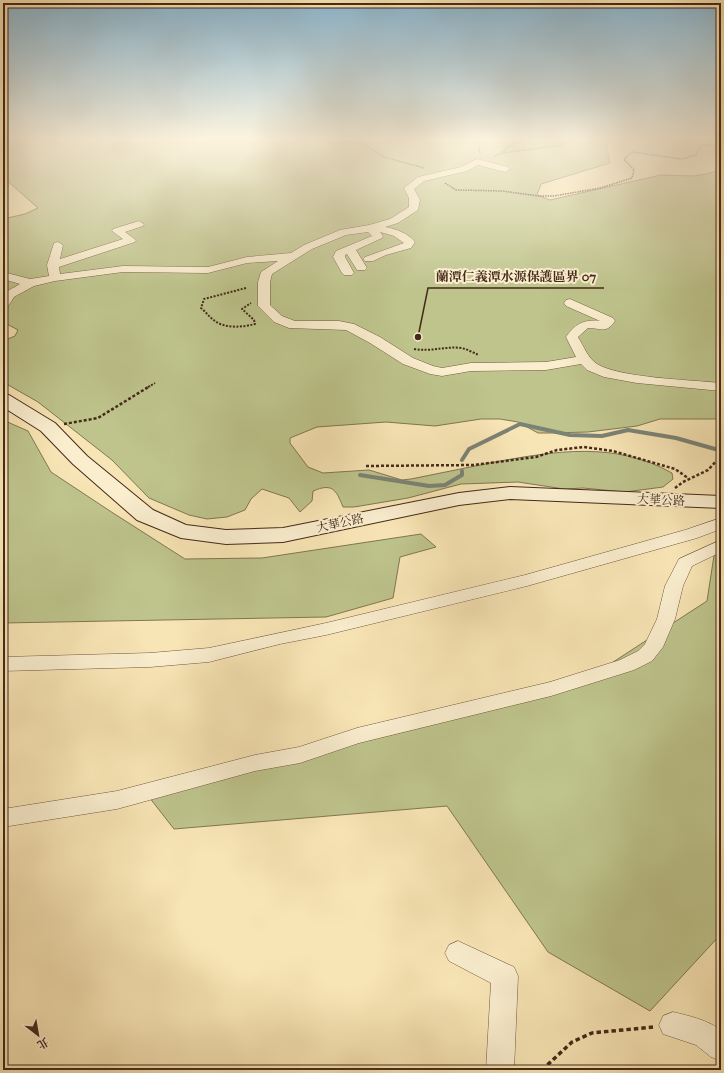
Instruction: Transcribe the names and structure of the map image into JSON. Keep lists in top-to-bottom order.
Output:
{
  "streets": {
    "main road": ["大華公路"]
  },
  "places": ["蘭潭仁義潭水源保護區界 07"],
  "north": "bottom right"
}
